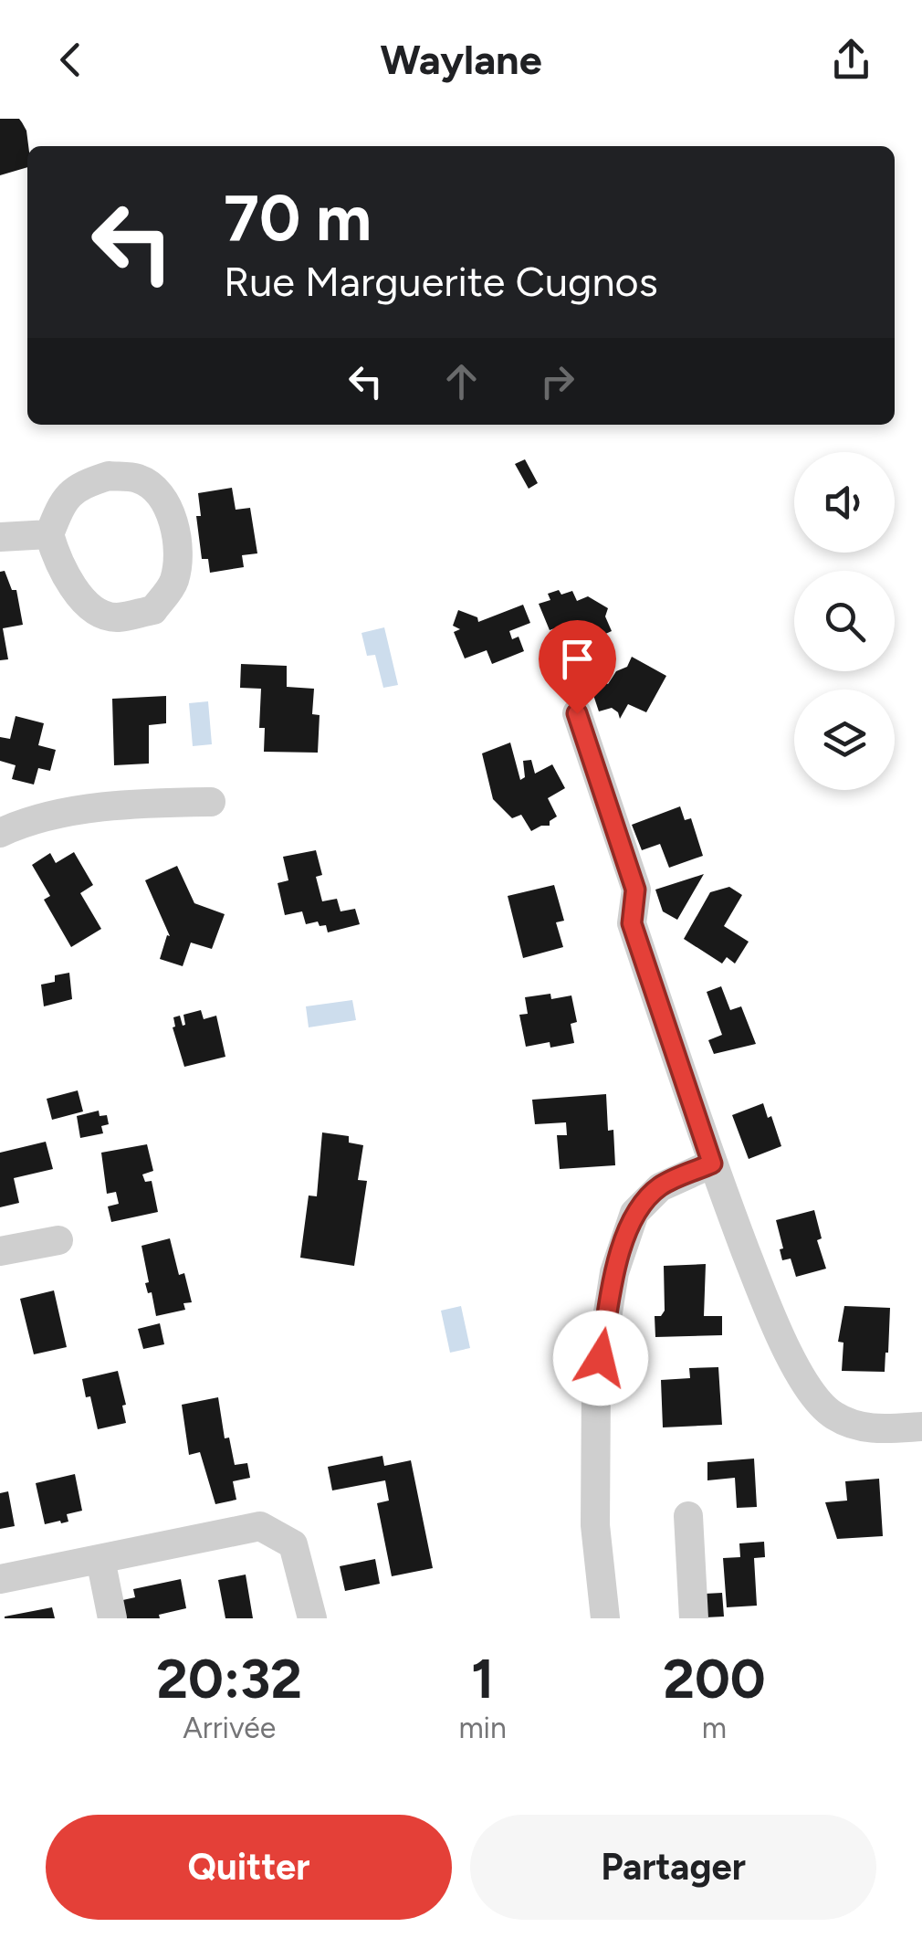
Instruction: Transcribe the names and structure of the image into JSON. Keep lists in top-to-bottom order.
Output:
{
  "page": {
    "header": "Waylane",
    "turn": ["70 m", "Rue Marguerite Cugnos"],
    "eta": [
      "20:32",
      "Arrivée",
      "1",
      "min",
      "200",
      "m"
    ],
    "buttons": ["Quitter", "Partager"]
  }
}
